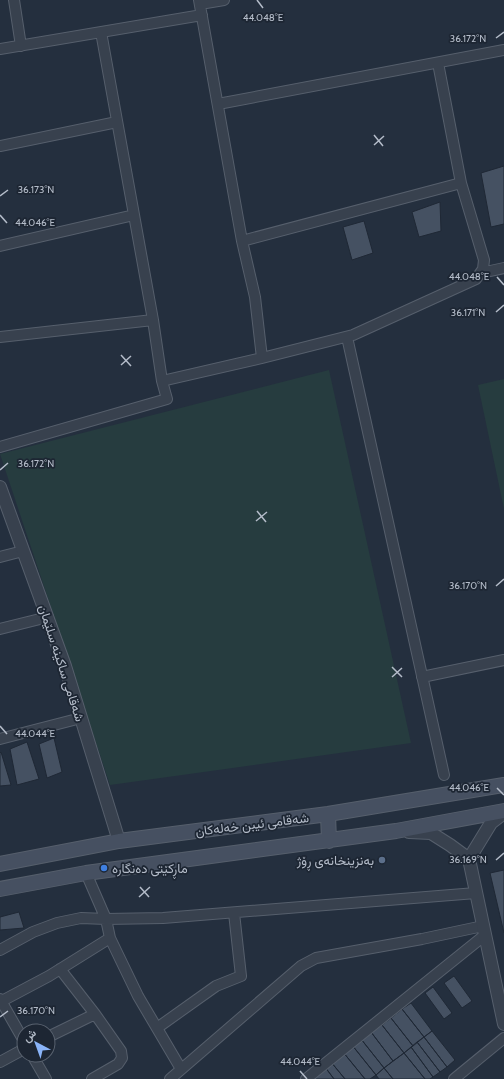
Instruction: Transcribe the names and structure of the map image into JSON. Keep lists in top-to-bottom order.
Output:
{
  "streets": {
    "main road": ["شەقامی ئیبن خەلەکان"],
    "street": ["شەقامی ساکینە سلێمان"]
  },
  "crossings": [
    ["شەقامی ساکینە سلێمان", "شەقامی ئیبن خەلەکان"]
  ],
  "places": ["بەنزینخانەی ڕۆژ", "ماڕكێتی دەنگارە"],
  "north": "top left",
  "coordinates": [
    "44.048°E",
    "36.172°N",
    "36.173°N",
    "44.046°E",
    "36.171°N",
    "36.170°N",
    "44.044°E",
    "36.169°N"
  ]
}
